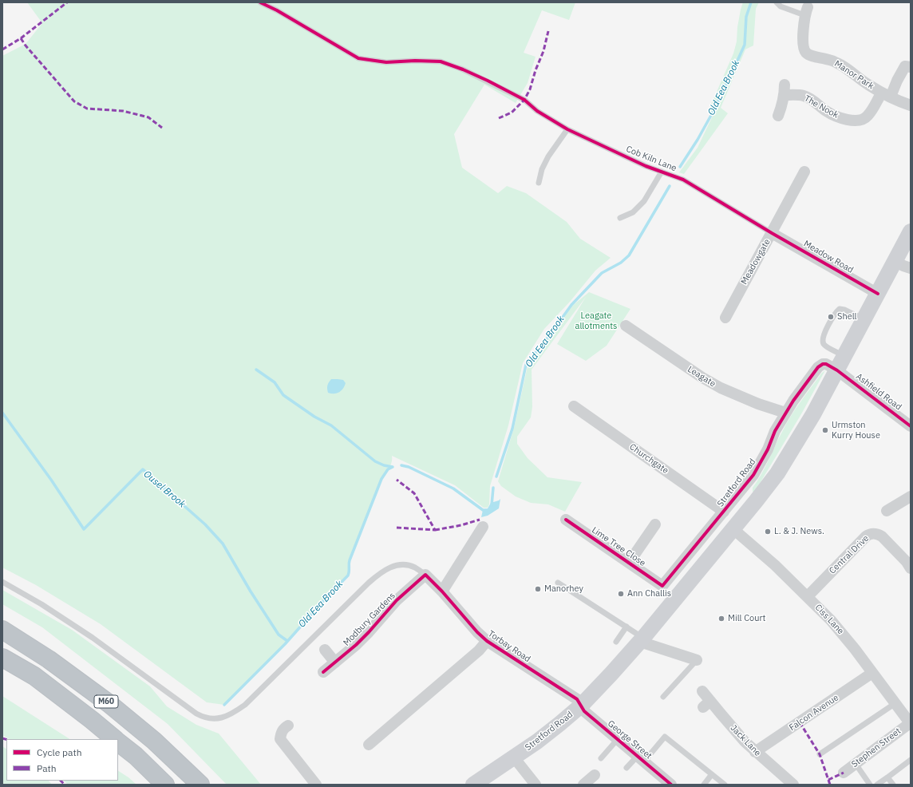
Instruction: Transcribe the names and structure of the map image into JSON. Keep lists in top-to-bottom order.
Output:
{
  "streets": {
    "highway": ["M60"],
    "main road": ["Stretford Road"],
    "street": [
      "Manor Park",
      "The Nook",
      "Meadow Road",
      "Meadowgate",
      "Leagate",
      "Ashfield Road",
      "Churchgate",
      "Lime Tree Close",
      "Central Drive",
      "Modbury Gardens",
      "Ciss Lane",
      "Torbay Road",
      "Falcon Avenue",
      "George Street",
      "Jack Lane",
      "Stephen Street"
    ],
    "lane": ["Cob Kiln Lane"]
  },
  "crossings": [
    ["Manor Park", "The Nook"],
    ["Cob Kiln Lane", "Meadow Road"],
    ["Cob Kiln Lane", "Meadowgate"],
    ["Meadow Road", "Meadowgate"],
    ["Meadow Road", "Stretford Road"],
    ["Leagate", "Stretford Road"],
    ["Ashfield Road", "Stretford Road"],
    ["Churchgate", "Stretford Road"],
    ["Stretford Road", "Lime Tree Close"],
    ["Stretford Road", "Ciss Lane"],
    ["Stretford Road", "Torbay Road"],
    ["Stretford Road", "George Street"],
    ["Central Drive", "Ciss Lane"],
    ["Modbury Gardens", "Torbay Road"],
    ["Ciss Lane", "Falcon Avenue"],
    ["Ciss Lane", "Stephen Street"],
    ["Torbay Road", "George Street"],
    ["Falcon Avenue", "Jack Lane"]
  ],
  "water": ["Old Eea Brook", "Ousel Brook"],
  "parks": ["Leagate allotments"],
  "places": [
    "Shell",
    "Urmston Kurry House",
    "L. & J. News.",
    "Manorhey",
    "Ann Challis",
    "Mill Court"
  ],
  "legend": ["Cycle path", "Path"]
}
